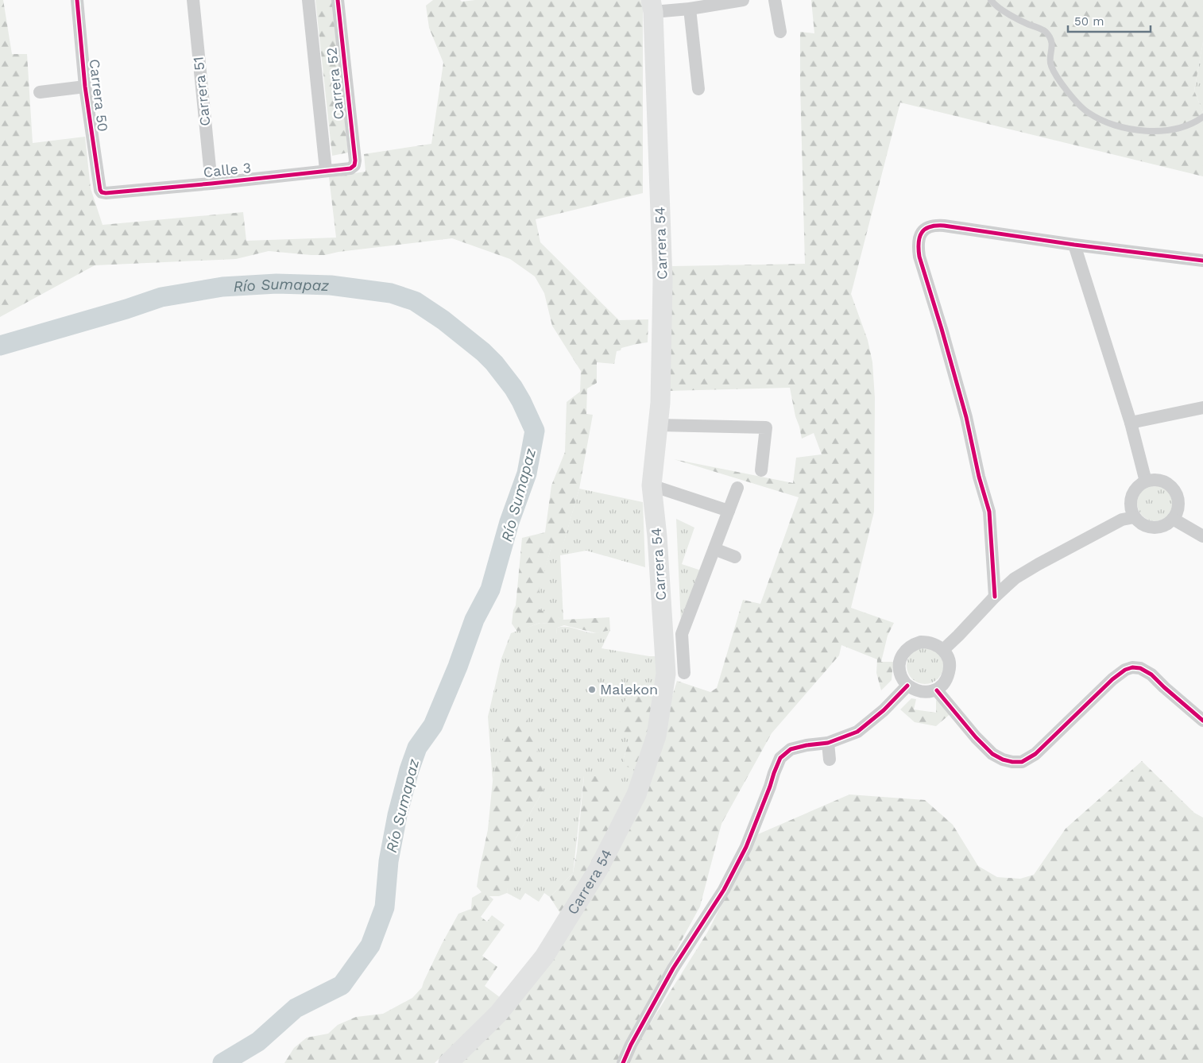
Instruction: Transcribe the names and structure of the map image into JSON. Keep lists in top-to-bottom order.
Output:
{
  "streets": {
    "main road": ["Carrera 54"],
    "street": [
      "Carrera 52",
      "Carrera 51",
      "Carrera 50",
      "Calle 3"
    ]
  },
  "crossings": [
    ["Carrera 52", "Calle 3"],
    ["Carrera 51", "Calle 3"],
    ["Carrera 50", "Calle 3"]
  ],
  "water": ["Río Sumapaz"],
  "places": ["Malekon"],
  "scale_bar": "50 m"
}
